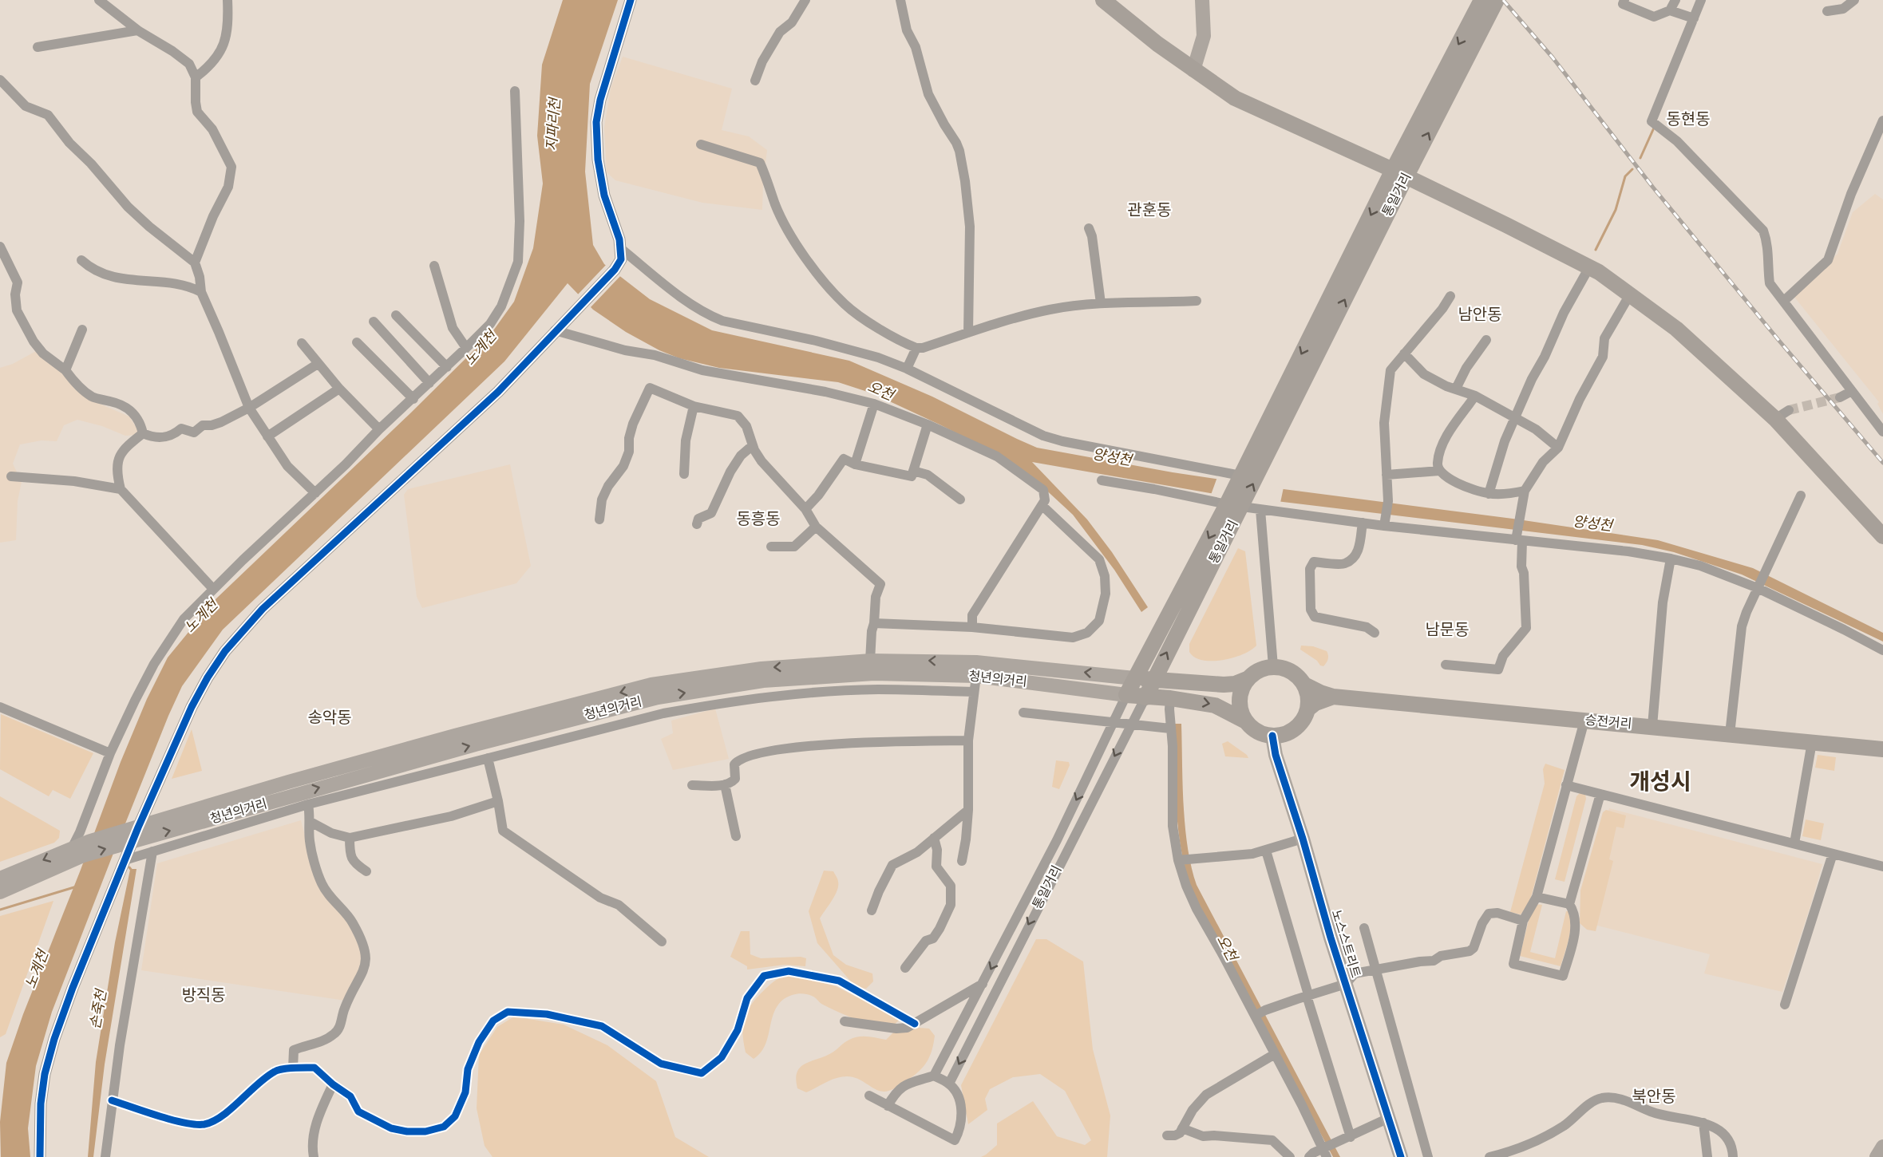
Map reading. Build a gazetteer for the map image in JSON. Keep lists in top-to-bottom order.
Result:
{
  "streets": {
    "main road": [
      "통일거리",
      "청년의거리",
      "승전거리",
      "노스스트리트"
    ]
  },
  "crossings": [
    ["통일거리", "청년의거리"],
    ["청년의거리", "노스스트리트"]
  ],
  "districts": [
    "동현동",
    "관훈동",
    "남안동",
    "동흥동",
    "남문동",
    "송악동",
    "개성시",
    "방직동",
    "북안동"
  ],
  "water": [
    "지파리천",
    "노계천",
    "오천",
    "양성천",
    "손죽천"
  ]
}
